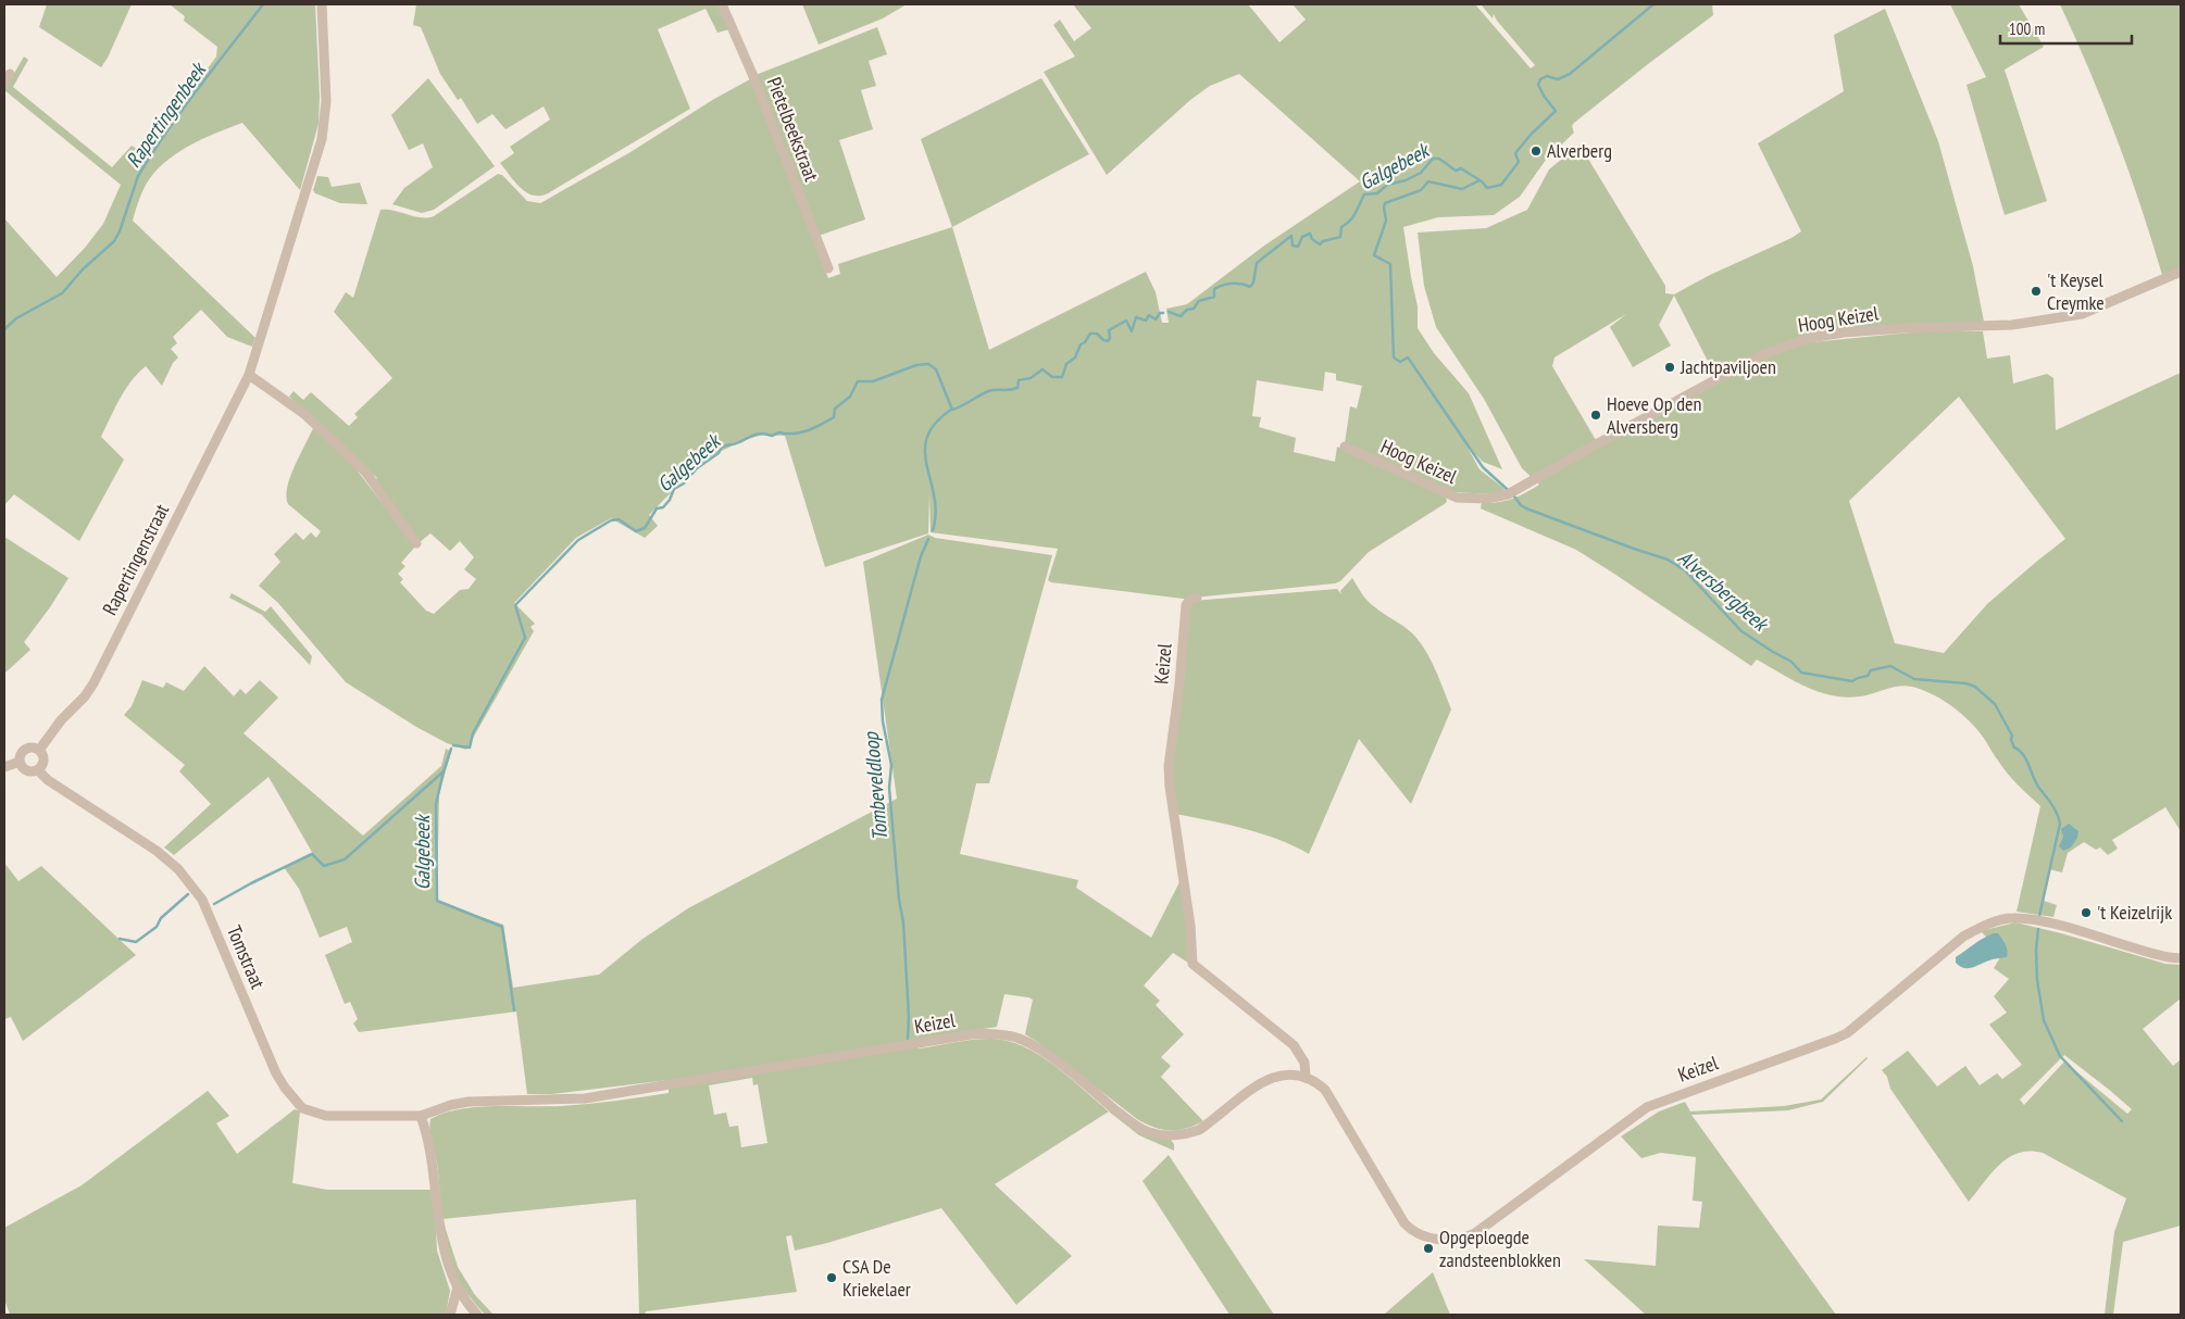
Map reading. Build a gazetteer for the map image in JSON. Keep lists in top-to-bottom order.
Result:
{
  "streets": {
    "street": [
      "Pietelbeekstraat",
      "Hoog Keizel",
      "Rapertingenstraat",
      "Keizel",
      "Tomstraat"
    ]
  },
  "crossings": [
    ["Rapertingenstraat", "Tomstraat"],
    ["Keizel", "Tomstraat"]
  ],
  "water": [
    "Rapertingenbeek",
    "Galgebeek",
    "Alversbergbeek",
    "Tombeveldloop"
  ],
  "places": [
    "Alverberg",
    "'t Keysel Creymke",
    "Jachtpaviljoen",
    "Hoeve Op den Alversberg",
    "'t Keizelrijk",
    "Opgeploegde zandsteenblokken",
    "CSA De Kriekelaer"
  ],
  "scale_bar": "100 m"
}
